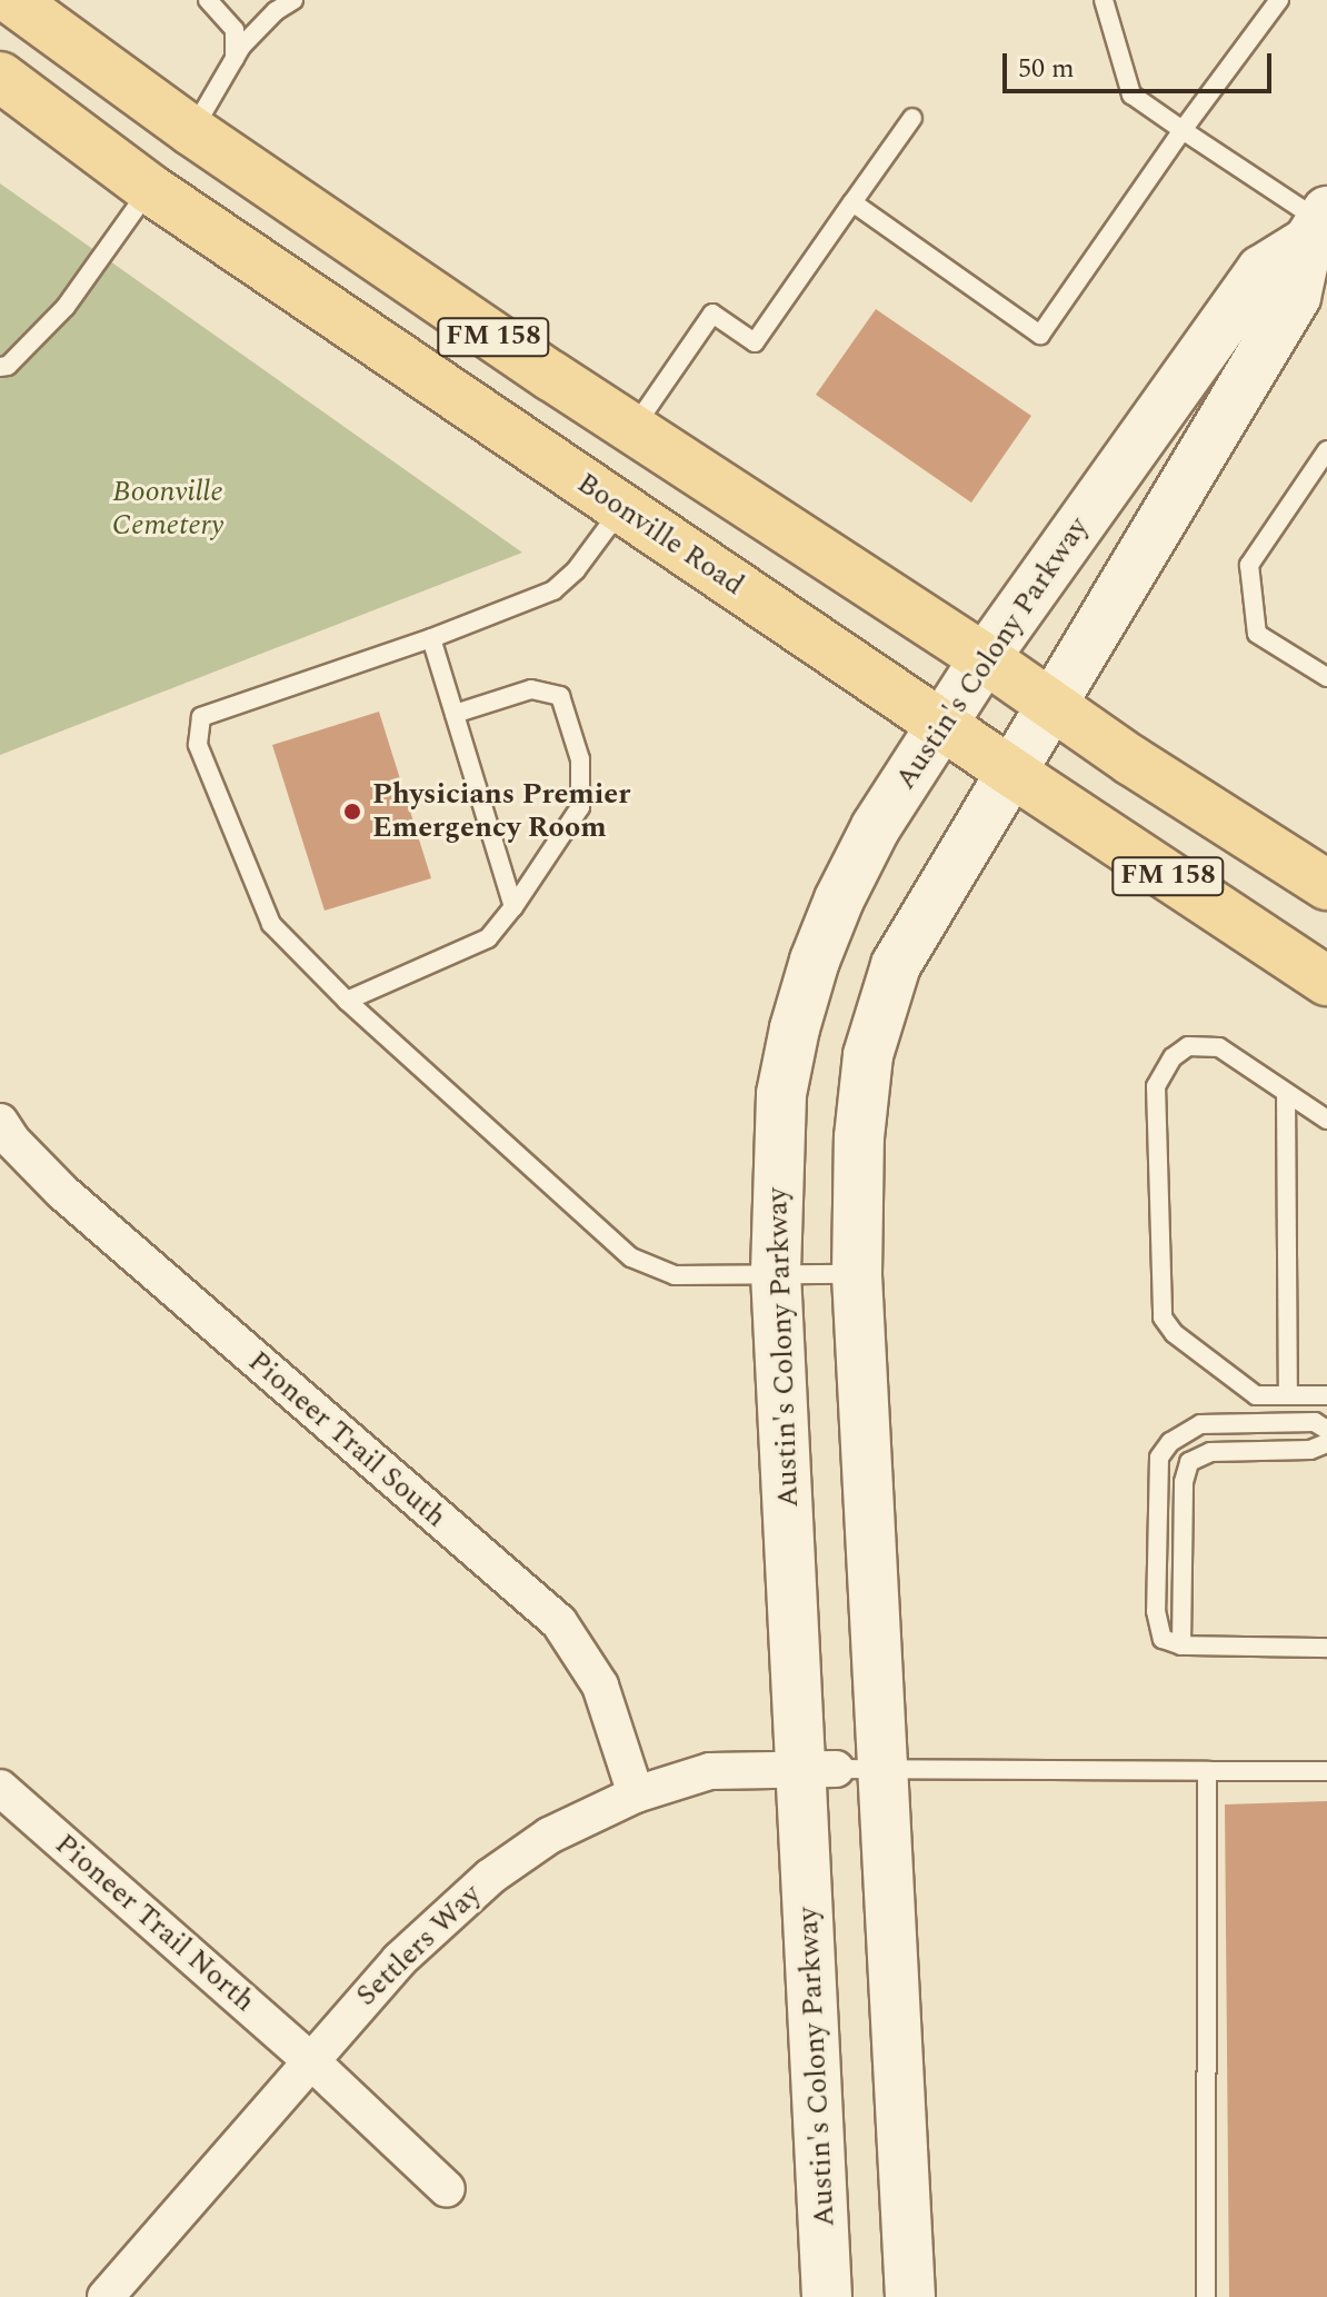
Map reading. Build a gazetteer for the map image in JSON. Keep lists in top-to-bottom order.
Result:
{
  "streets": {
    "main road": ["FM 158", "Boonville Road"],
    "street": [
      "Austin's Colony Parkway",
      "Pioneer Trail South",
      "Pioneer Trail North",
      "Settlers Way"
    ]
  },
  "crossings": [
    ["FM 158", "Austin's Colony Parkway"],
    ["Boonville Road", "Austin's Colony Parkway"],
    ["Austin's Colony Parkway", "Settlers Way"],
    ["Pioneer Trail South", "Settlers Way"],
    ["Pioneer Trail North", "Settlers Way"]
  ],
  "parks": ["Boonville Cemetery"],
  "places": ["Physicians Premier Emergency Room"],
  "scale_bar": "50 m"
}
